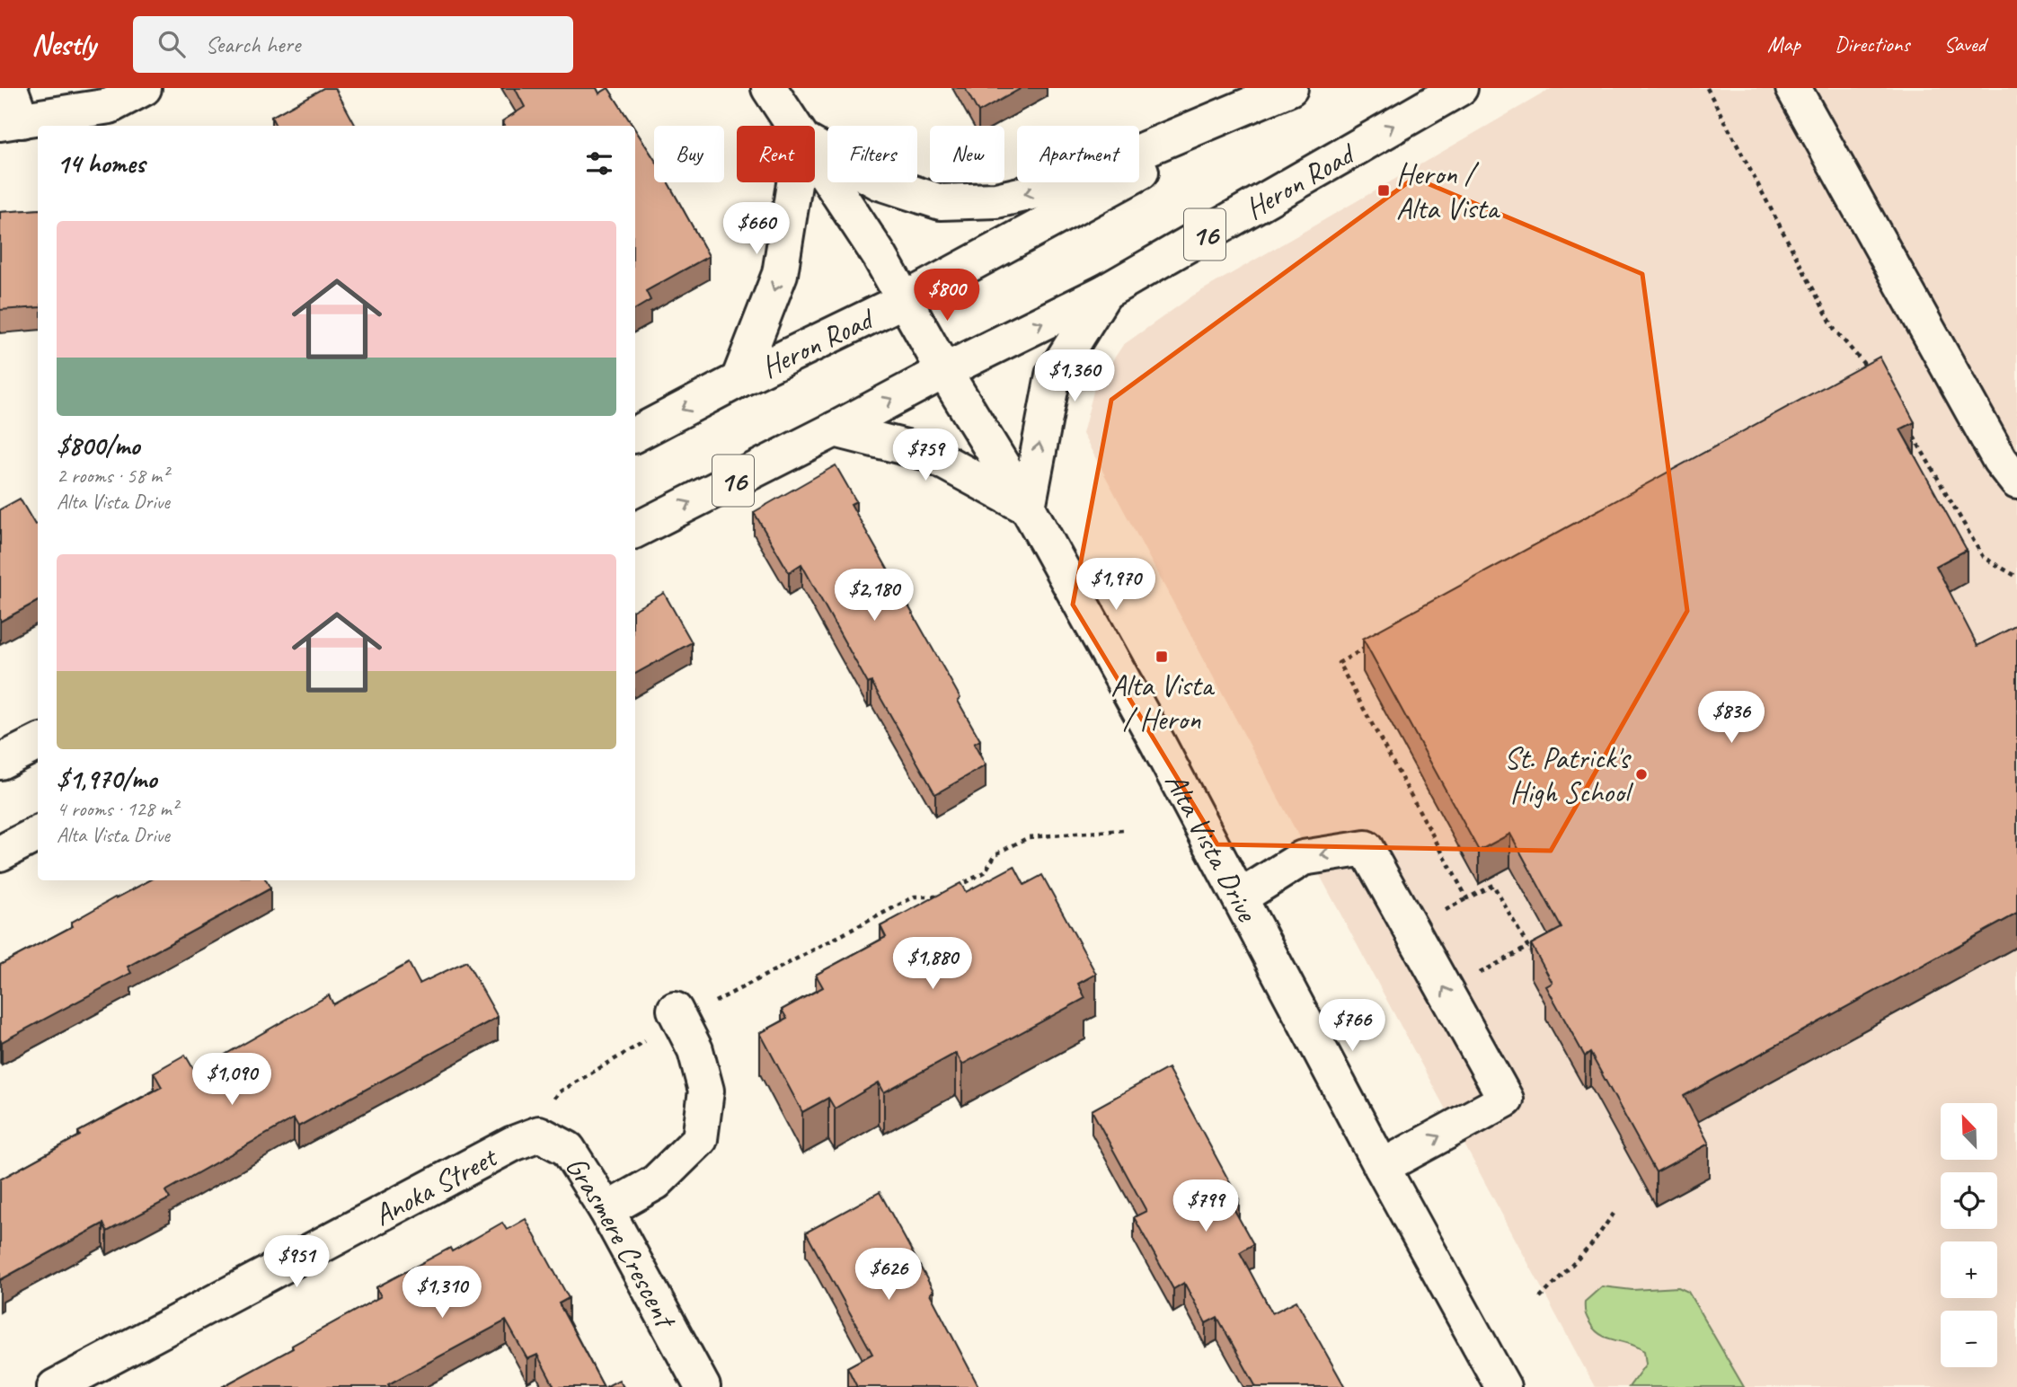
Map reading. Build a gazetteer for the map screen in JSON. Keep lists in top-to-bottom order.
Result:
{
  "streets": {
    "main road": [
      "Heron Road",
      "16",
      "Alta Vista Drive",
      "Anoka Street",
      "Grasmere Crescent"
    ]
  },
  "crossings": [
    ["Heron Road", "Alta Vista Drive"],
    ["Anoka Street", "Grasmere Crescent"]
  ],
  "places": {
    "transit": ["Heron / Alta Vista", "Alta Vista / Heron"],
    "other": ["St. Patrick's High School"]
  },
  "north": "top left",
  "page": {
    "header": "Nestly",
    "search": "Search here",
    "nav": ["Map", "Directions", "Saved"],
    "chip": [
      "Buy",
      "Rent",
      "Filters",
      "New",
      "Apartment"
    ],
    "heading": "14 homes",
    "list": [
      {
        "name": "$800/mo",
        "note": "2 rooms · 58 m² · Alta Vista Drive"
      },
      {
        "name": "$1,970/mo",
        "note": "4 rooms · 128 m² · Alta Vista Drive"
      }
    ],
    "price": [
      "$660",
      "$800",
      "$1,360",
      "$759",
      "$1,970",
      "$2,180",
      "$836",
      "$1,880",
      "$766",
      "$1,090",
      "$799",
      "$951",
      "$626",
      "$1,310"
    ],
    "map_buttons": ["+", "−"]
  }
}
